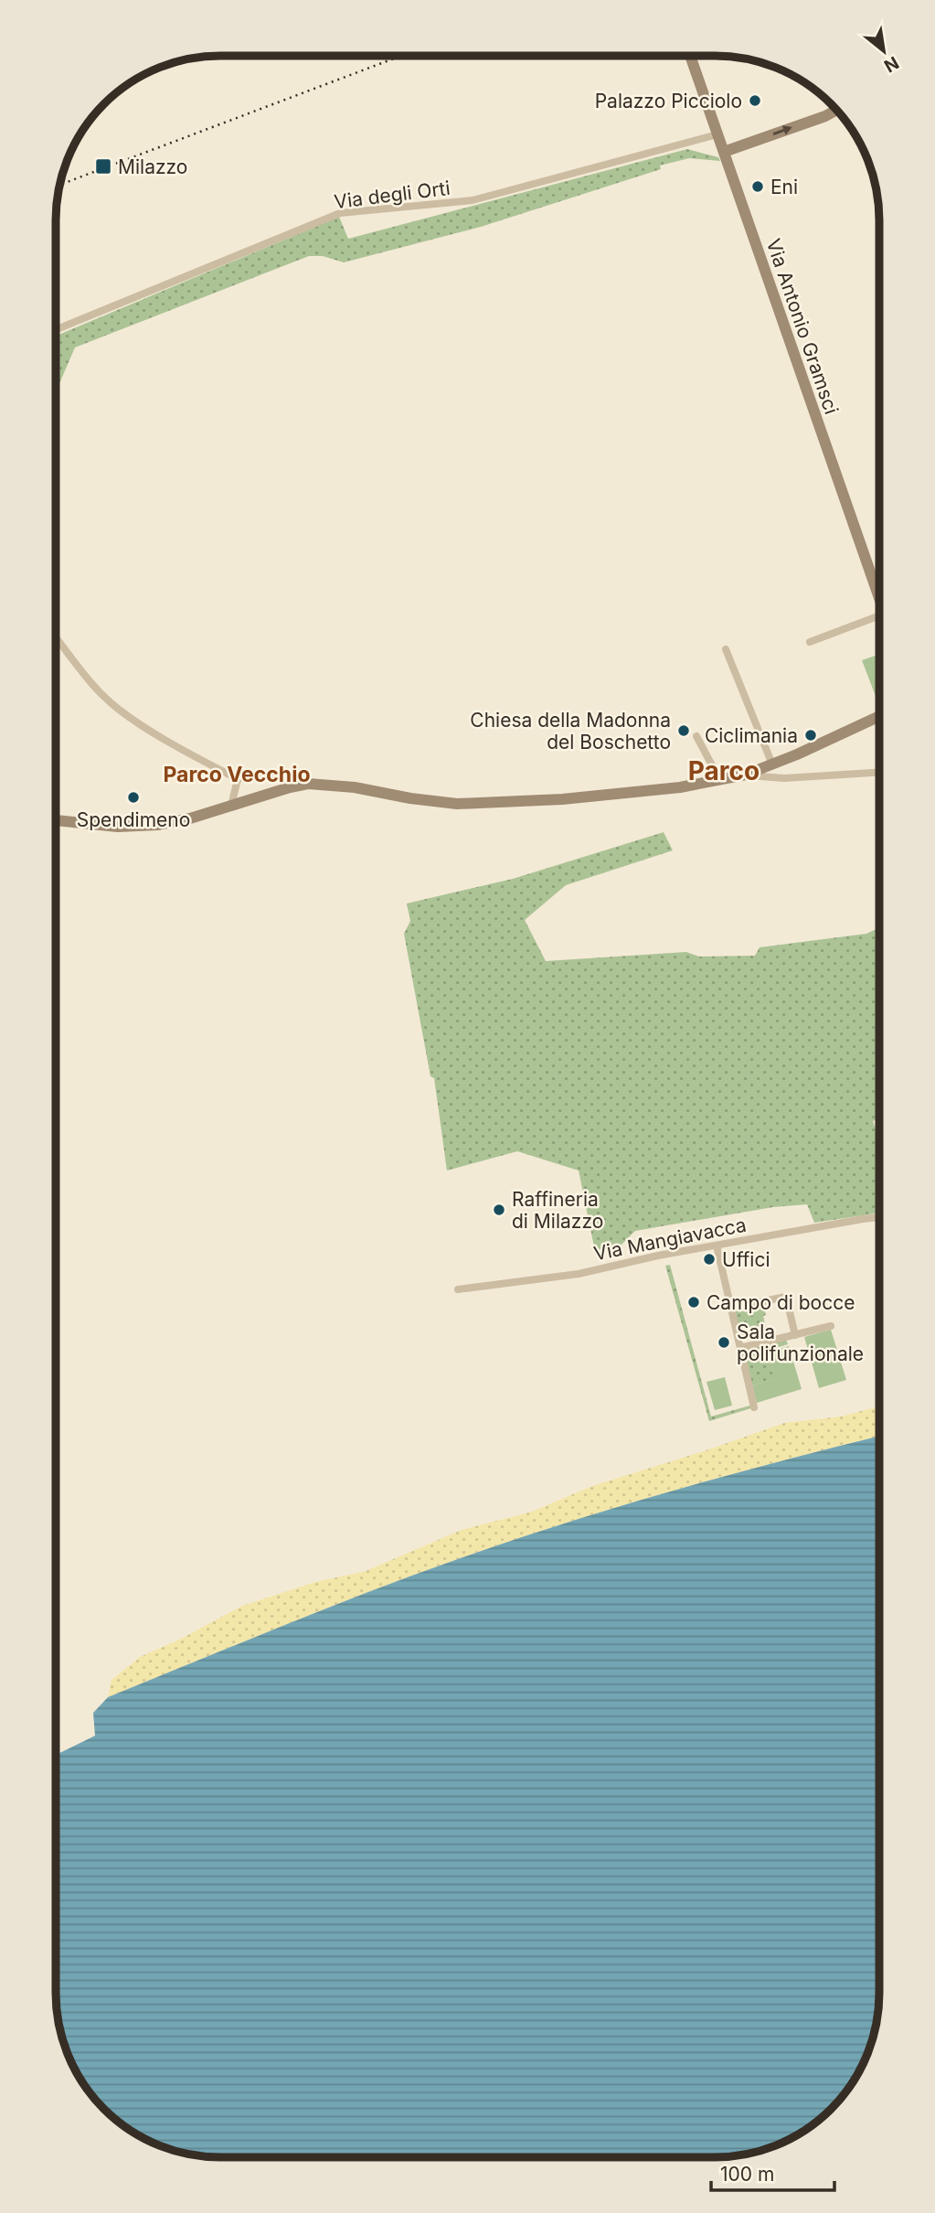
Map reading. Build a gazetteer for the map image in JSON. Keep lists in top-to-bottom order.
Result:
{
  "streets": {
    "main road": ["Via Antonio Gramsci"],
    "street": ["Via degli Orti", "Via Mangiavacca"]
  },
  "crossings": [
    ["Via degli Orti", "Via Antonio Gramsci"]
  ],
  "districts": ["Parco", "Parco Vecchio"],
  "places": {
    "other": [
      "Palazzo Picciolo",
      "Eni",
      "Chiesa della Madonna del Boschetto",
      "Ciclimania",
      "Spendimeno",
      "Raffineria di Milazzo",
      "Uffici",
      "Campo di bocce",
      "Sala polifunzionale"
    ],
    "transit": ["Milazzo"]
  },
  "scale_bar": "100 m",
  "north": "bottom right"
}
